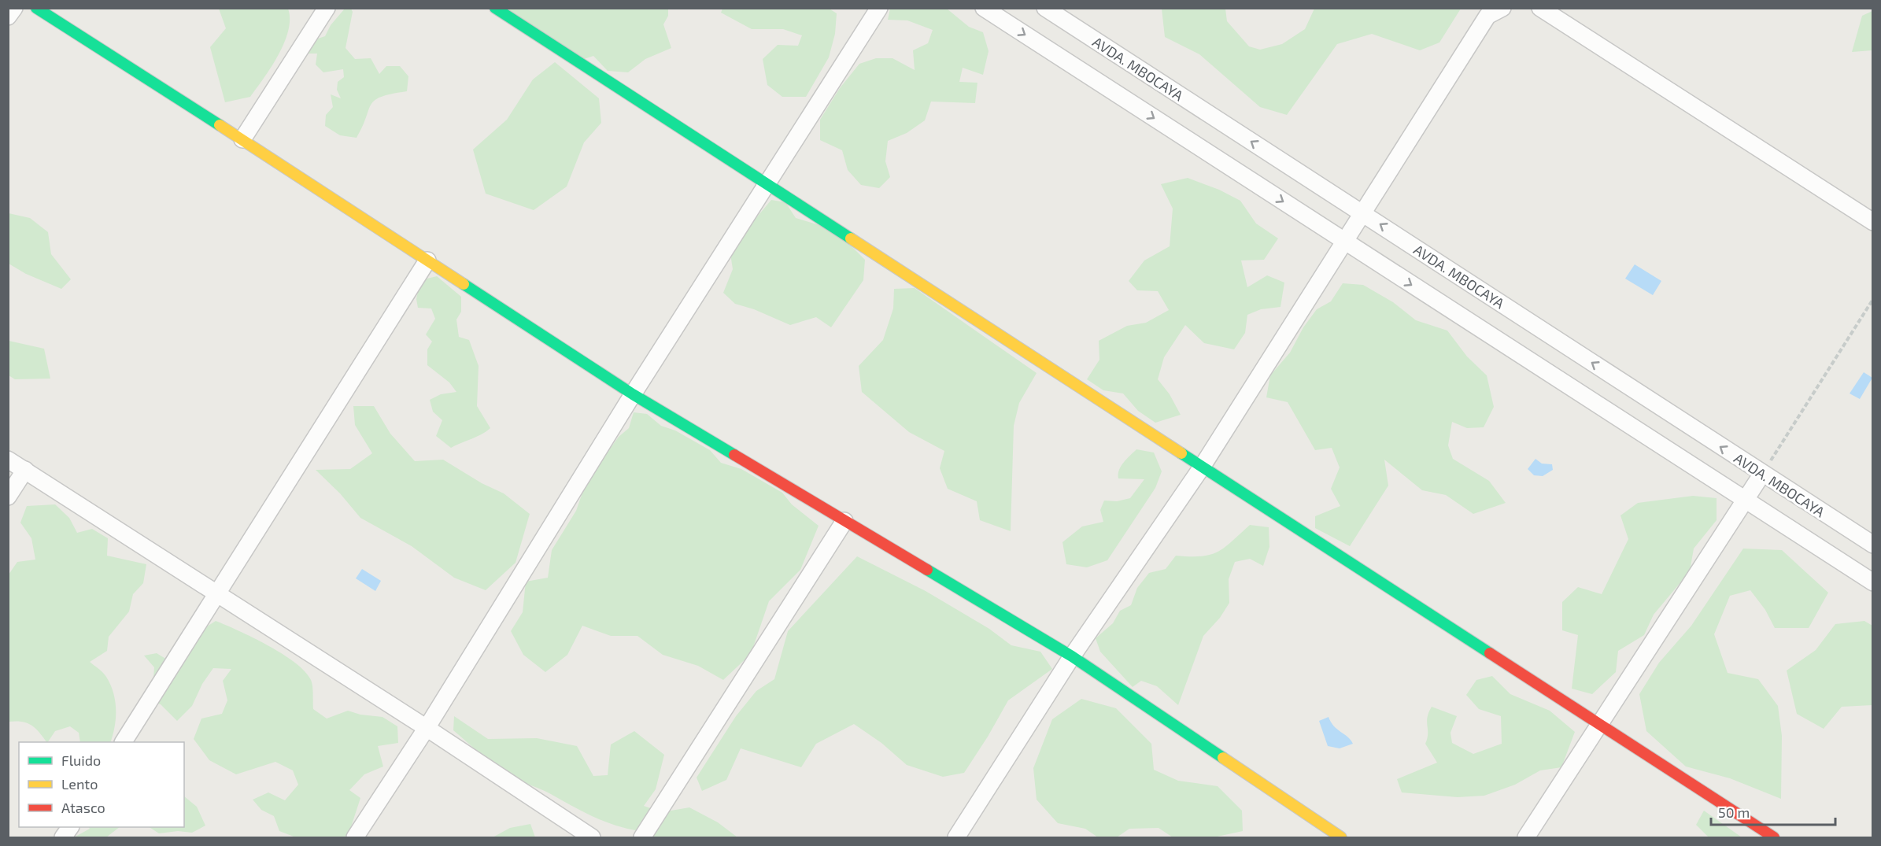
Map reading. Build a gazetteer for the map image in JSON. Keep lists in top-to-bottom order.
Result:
{
  "streets": {
    "street": ["AVDA. MBOCAYA"]
  },
  "legend": ["Fluido", "Lento", "Atasco"],
  "scale_bar": "50 m"
}
